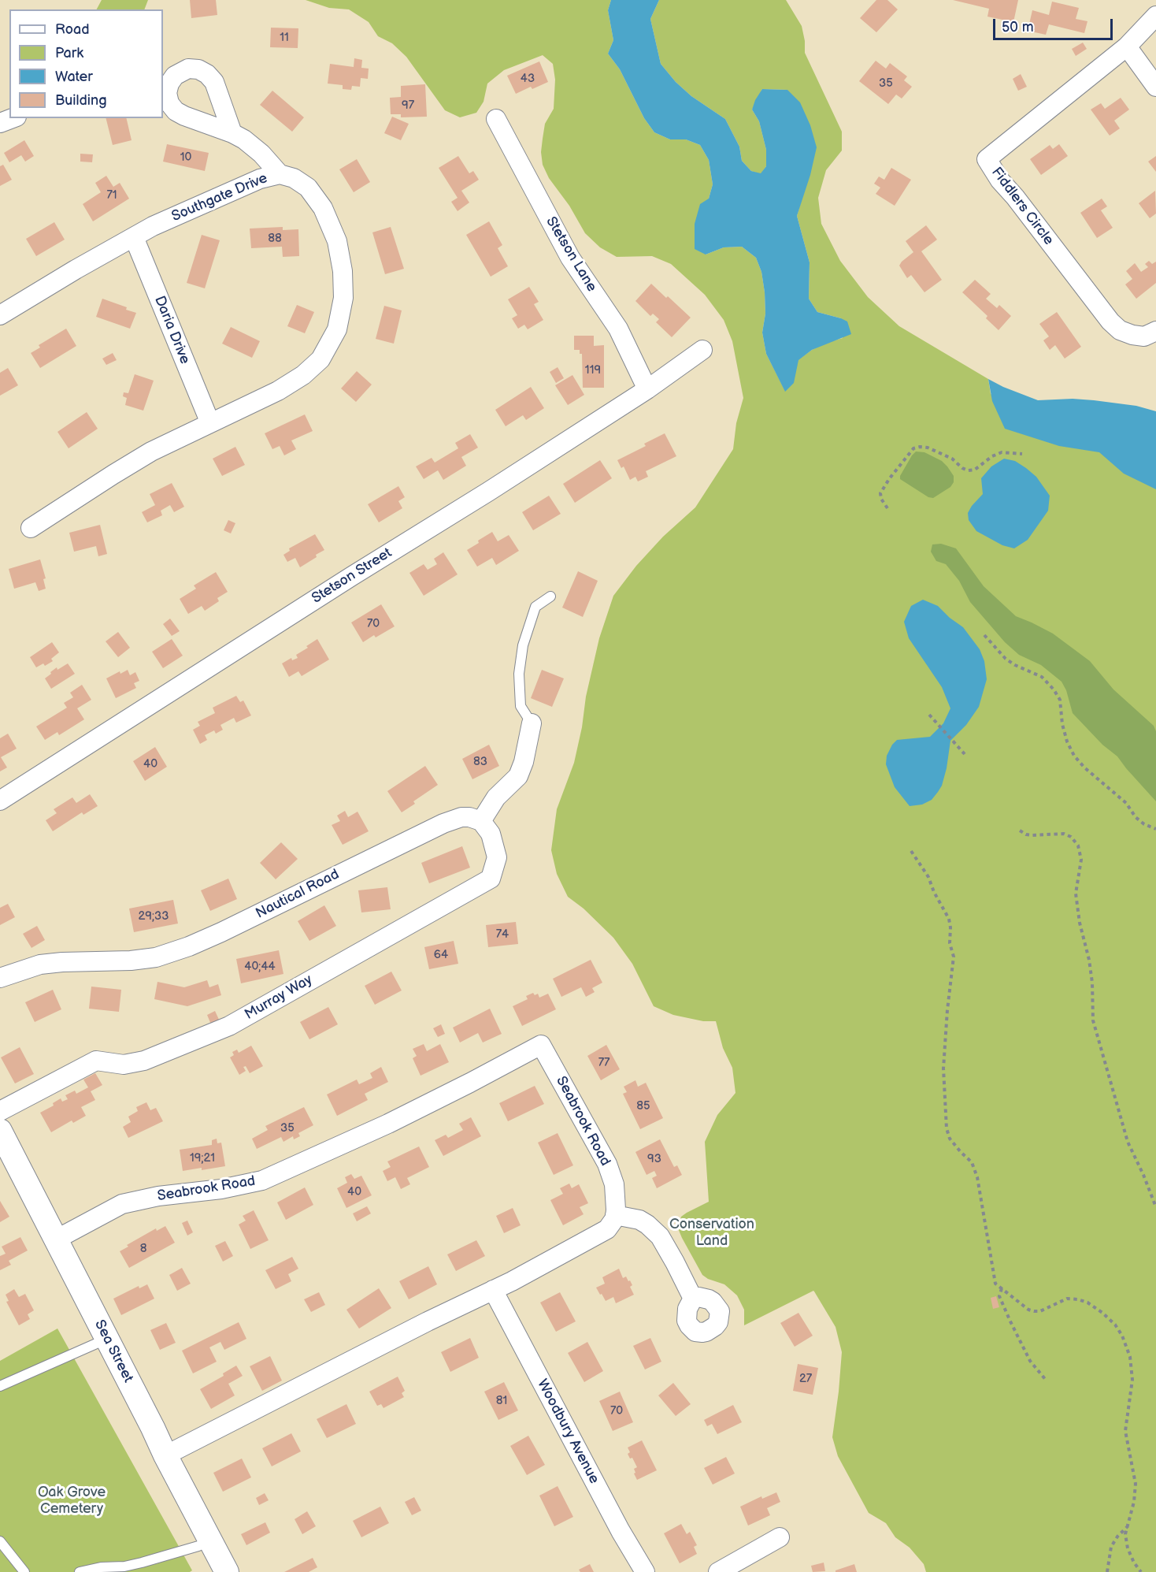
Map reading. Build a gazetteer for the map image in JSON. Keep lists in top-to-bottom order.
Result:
{
  "streets": {
    "street": [
      "Southgate Drive",
      "Fiddlers Circle",
      "Stetson Lane",
      "Daria Drive",
      "Stetson Street",
      "Nautical Road",
      "Murray Way",
      "Seabrook Road",
      "Sea Street",
      "Woodbury Avenue"
    ]
  },
  "crossings": [
    ["Southgate Drive", "Daria Drive"],
    ["Stetson Lane", "Stetson Street"],
    ["Nautical Road", "Murray Way"],
    ["Seabrook Road", "Sea Street"]
  ],
  "parks": ["Conservation Land", "Oak Grove Cemetery"],
  "house_numbers": [
    "11",
    "43",
    "35",
    "97",
    "10",
    "71",
    "88",
    "119",
    "70",
    "83",
    "40",
    "29;33",
    "74",
    "64",
    "40;44",
    "77",
    "85",
    "35",
    "19;21",
    "93",
    "40",
    "8",
    "27",
    "81",
    "70"
  ],
  "legend": [
    "Road",
    "Park",
    "Water",
    "Building"
  ],
  "scale_bar": "50 m"
}
